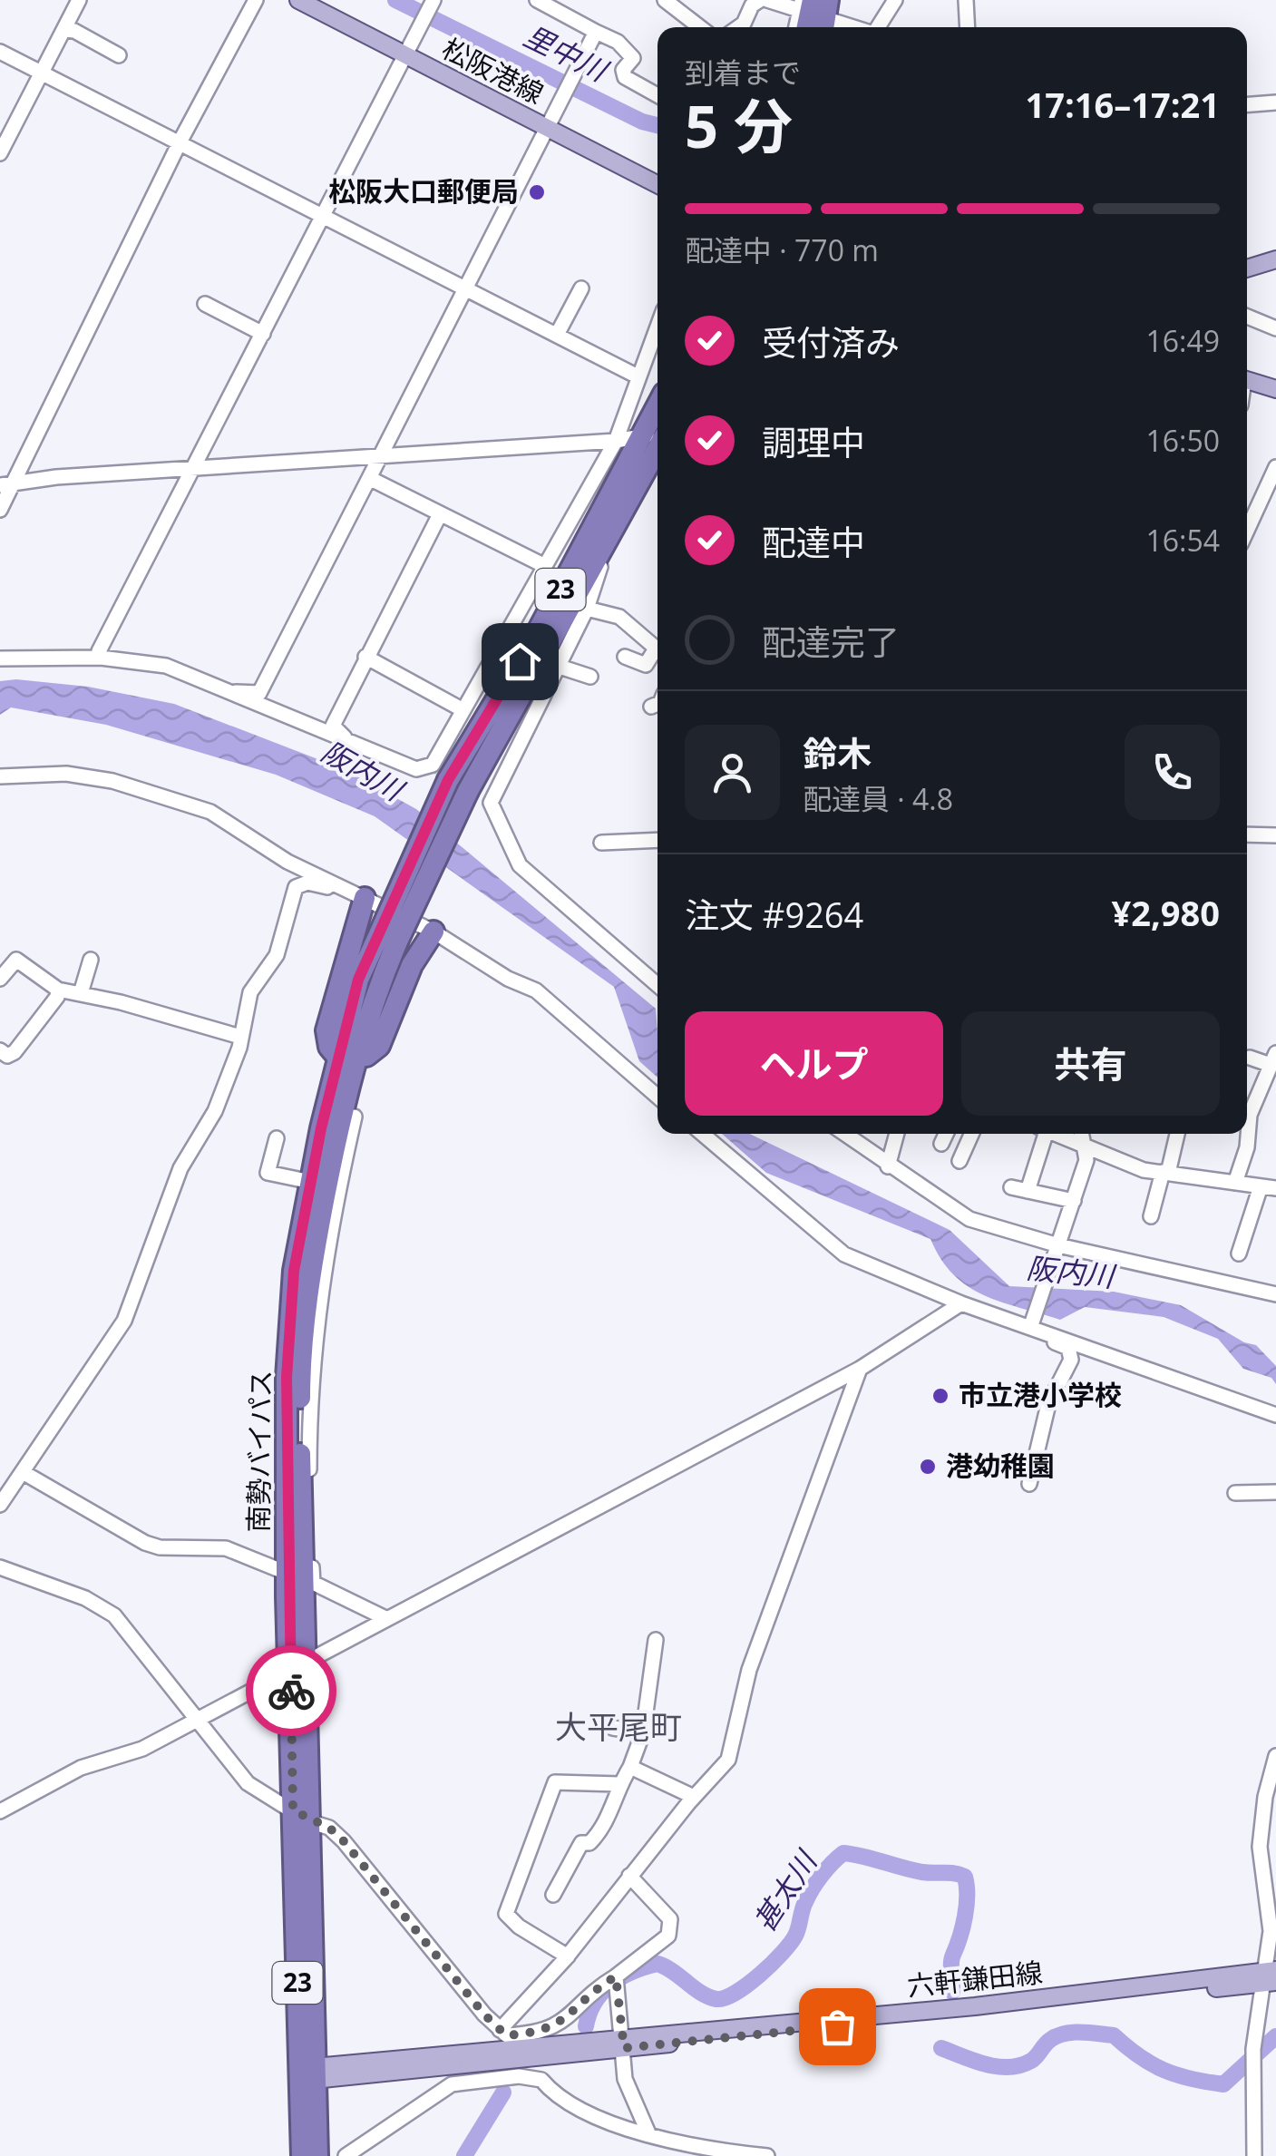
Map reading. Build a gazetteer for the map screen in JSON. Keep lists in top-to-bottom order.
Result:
{
  "streets": {
    "highway": ["23", "南勢バイパス"],
    "main road": ["松阪港線", "六軒鎌田線"]
  },
  "crossings": [
    ["南勢バイパス", "六軒鎌田線"]
  ],
  "districts": ["大平尾町"],
  "water": ["里中川", "阪内川", "甚太川"],
  "places": ["松阪大口郵便局", "市立港小学校", "港幼稚園"],
  "page": {
    "heading": ["5 分", "到着まで", "17:16–17:21"],
    "panel": [
      "鈴木",
      "配達員 · 4.8",
      "注文 #9264",
      "¥2,980"
    ],
    "bar": "配達中 · 770 m",
    "list": [
      ["受付済み", "16:49"],
      ["調理中", "16:50"],
      ["配達中", "16:54"],
      "配達完了"
    ],
    "buttons": ["ヘルプ", "共有"]
  }
}
